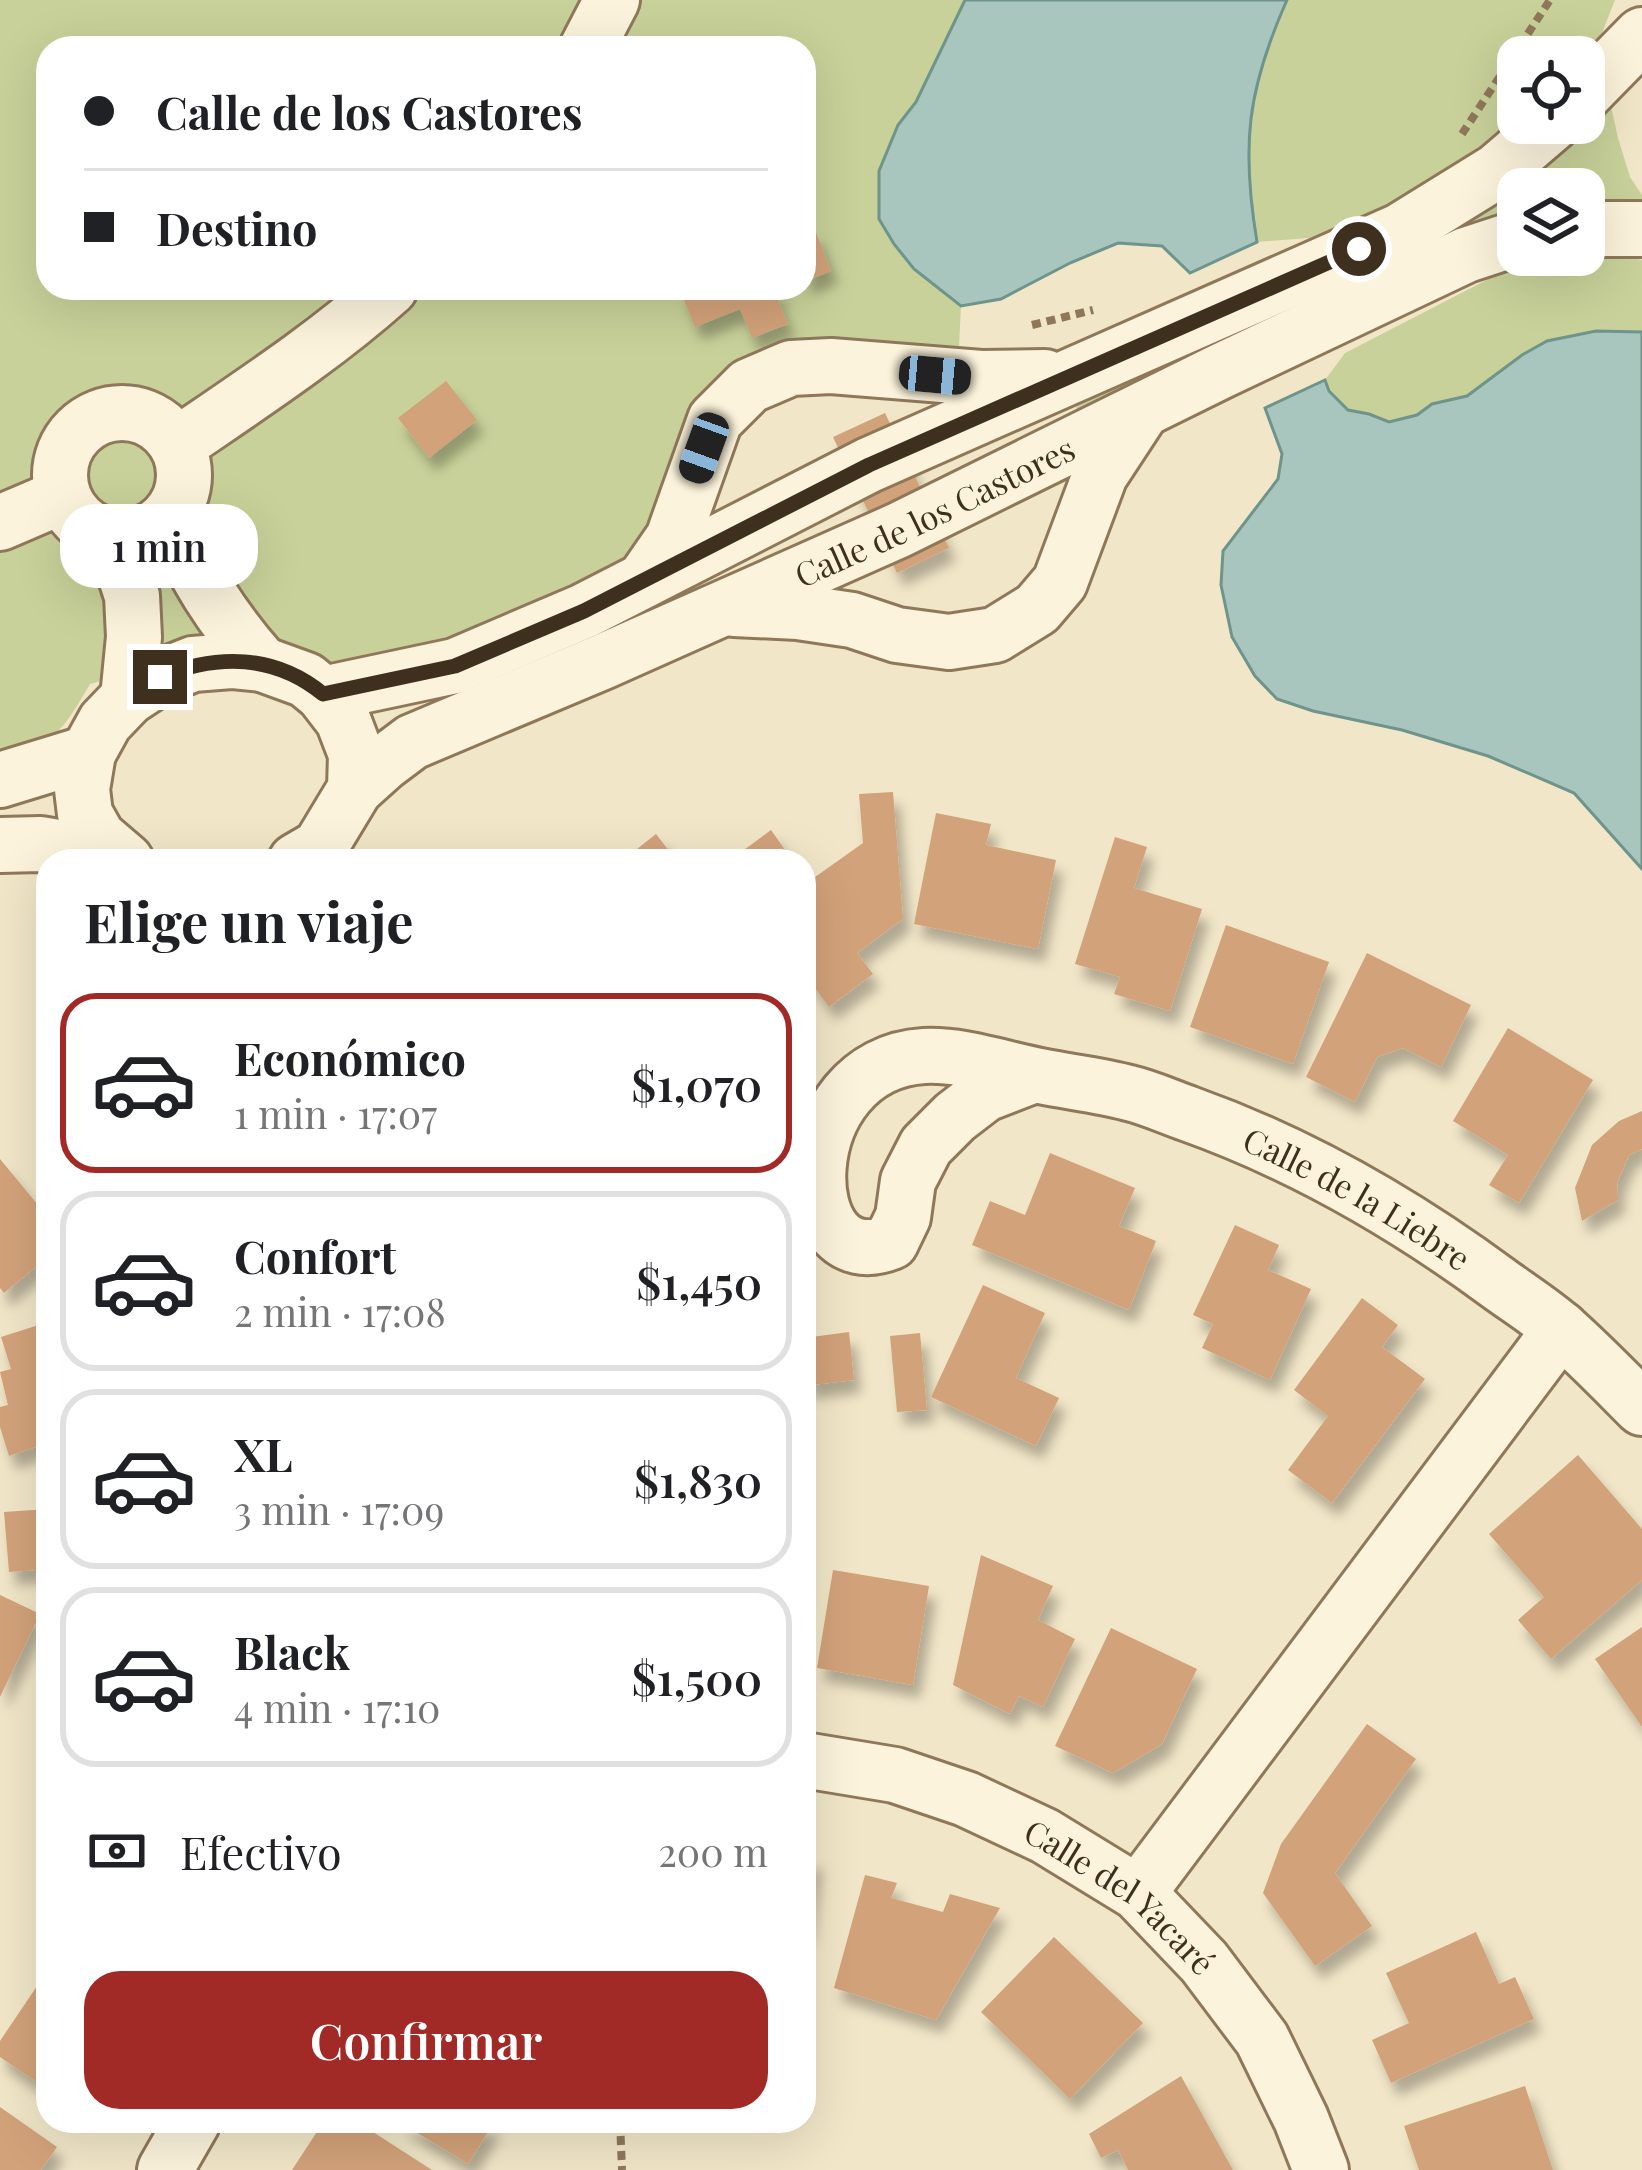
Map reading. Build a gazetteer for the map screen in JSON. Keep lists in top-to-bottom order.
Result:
{
  "streets": {
    "street": ["Calle de los Castores", "Calle de la Liebre", "Calle del Yacaré"]
  },
  "page": {
    "banner": ["Calle de los Castores", "Destino"],
    "bubble": "1 min",
    "heading": "Elige un viaje",
    "list": [
      {
        "name": "Económico",
        "note": "1 min · 17:07",
        "value": "$1,070"
      },
      {
        "name": "Confort",
        "note": "2 min · 17:08",
        "value": "$1,450"
      },
      {
        "name": "XL",
        "note": "3 min · 17:09",
        "value": "$1,830"
      },
      {
        "name": "Black",
        "note": "4 min · 17:10",
        "value": "$1,500"
      }
    ],
    "pay": ["Efectivo", "200 m"],
    "buttons": "Confirmar"
  }
}
